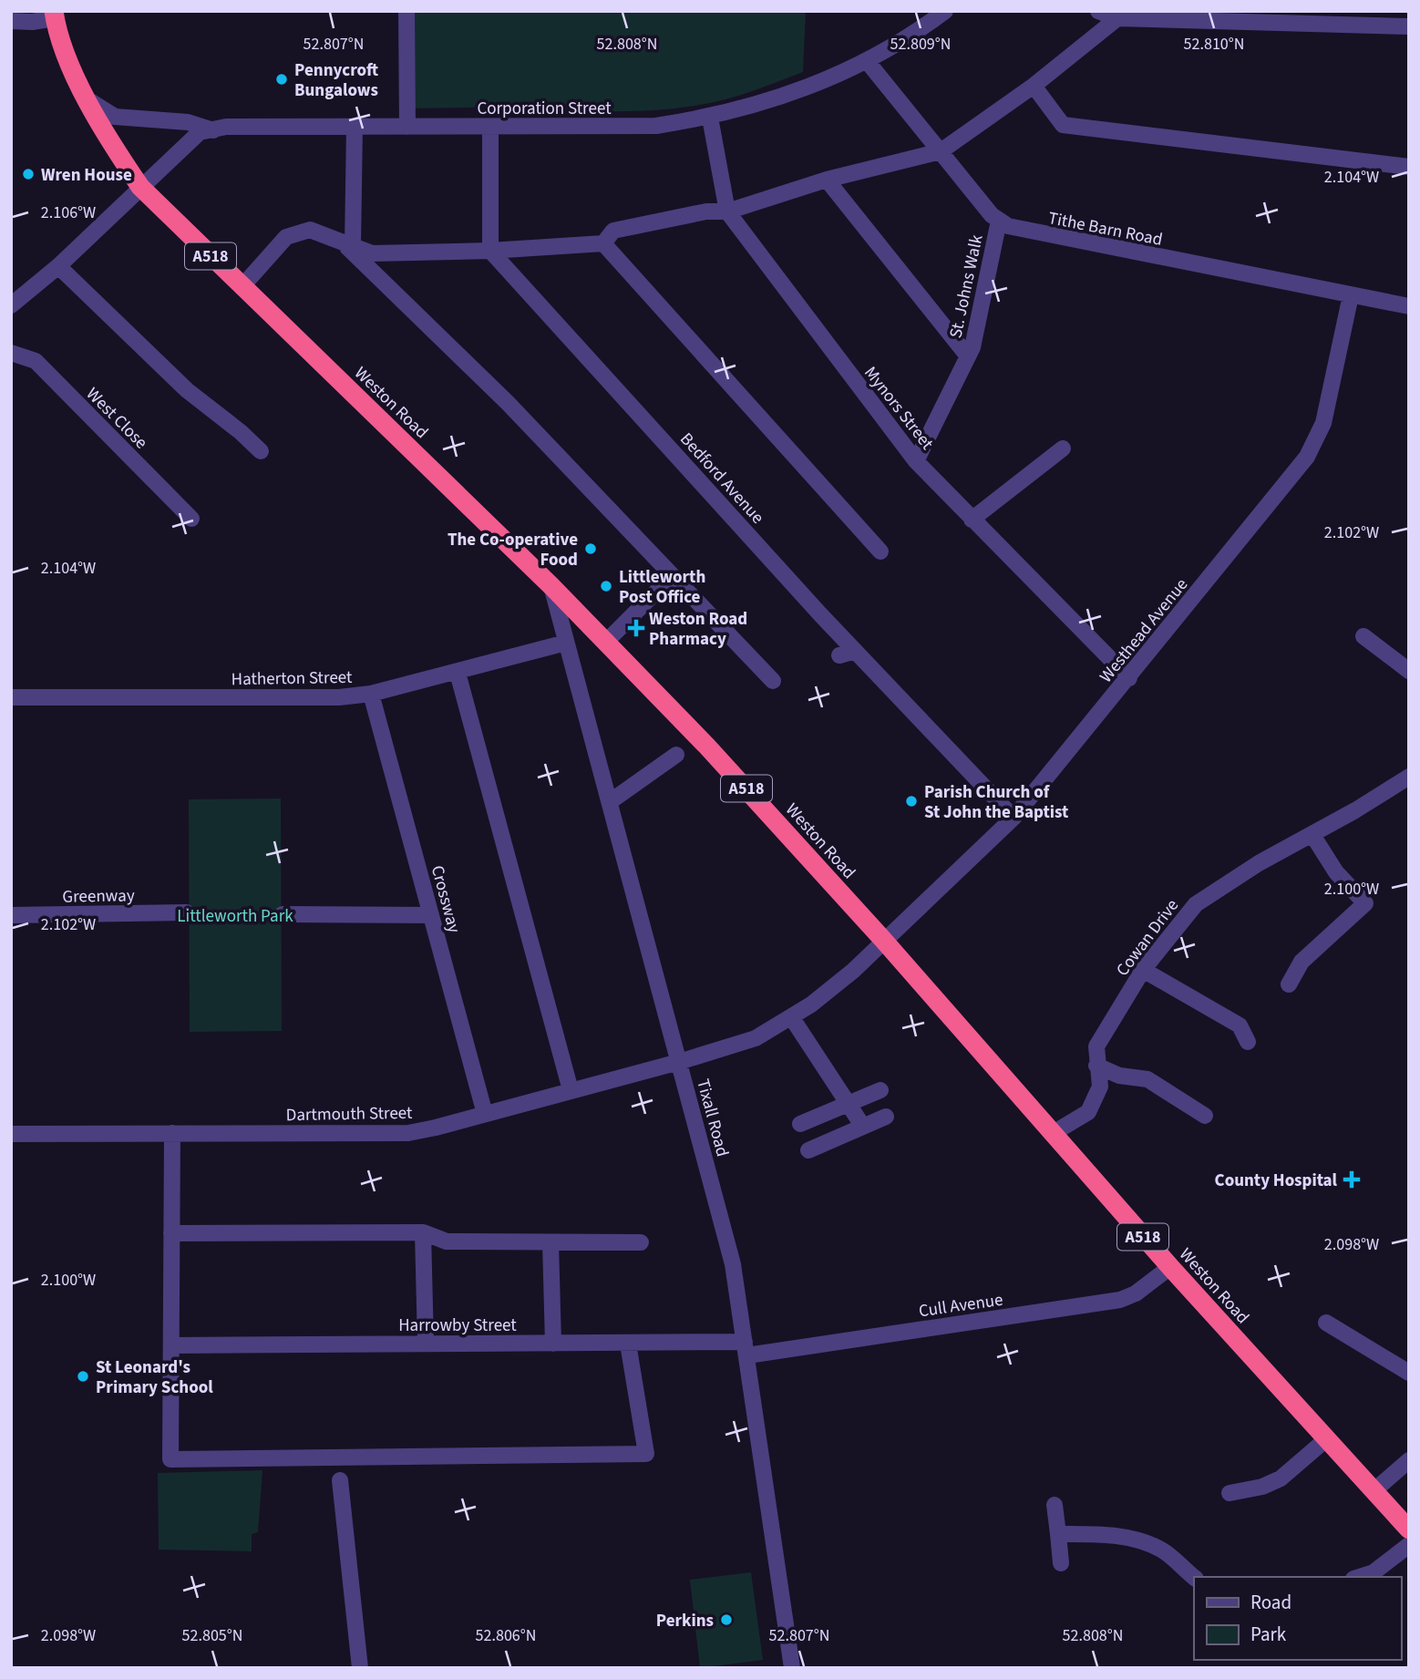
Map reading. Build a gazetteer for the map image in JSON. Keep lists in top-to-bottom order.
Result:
{
  "streets": {
    "highway": ["A518", "Weston Road"],
    "street": [
      "Corporation Street",
      "Tithe Barn Road",
      "St. Johns Walk",
      "Mynors Street",
      "West Close",
      "Bedford Avenue",
      "Westhead Avenue",
      "Hatherton Street",
      "Greenway",
      "Crossway",
      "Cowan Drive",
      "Dartmouth Street",
      "Tixall Road",
      "Cull Avenue",
      "Harrowby Street"
    ]
  },
  "crossings": [
    ["Corporation Street", "Tithe Barn Road"],
    ["Corporation Street", "Weston Road"],
    ["Corporation Street", "Mynors Street"],
    ["Tithe Barn Road", "St. Johns Walk"],
    ["Tithe Barn Road", "Westhead Avenue"],
    ["St. Johns Walk", "Mynors Street"],
    ["Weston Road", "Westhead Avenue"],
    ["Weston Road", "Cowan Drive"],
    ["Weston Road", "Tixall Road"],
    ["Weston Road", "Cull Avenue"],
    ["Mynors Street", "Westhead Avenue"],
    ["Bedford Avenue", "Westhead Avenue"],
    ["Westhead Avenue", "Dartmouth Street"],
    ["Hatherton Street", "Crossway"],
    ["Hatherton Street", "Tixall Road"],
    ["Crossway", "Dartmouth Street"],
    ["Dartmouth Street", "Tixall Road"],
    ["Tixall Road", "Cull Avenue"],
    ["Tixall Road", "Harrowby Street"],
    ["Cull Avenue", "Harrowby Street"]
  ],
  "parks": ["Littleworth Park"],
  "places": {
    "other": [
      "Pennycroft Bungalows",
      "Wren House",
      "The Co-operative Food",
      "Littleworth Post Office",
      "Parish Church of St John the Baptist",
      "St Leonard's Primary School",
      "Perkins"
    ],
    "health": ["Weston Road Pharmacy", "County Hospital"]
  },
  "legend": ["Road", "Park"],
  "coordinates": [
    "52.807°N",
    "52.808°N",
    "52.809°N",
    "52.810°N",
    "2.104°W",
    "2.106°W",
    "2.102°W",
    "2.100°W",
    "2.098°W",
    "52.805°N",
    "52.806°N"
  ]
}
